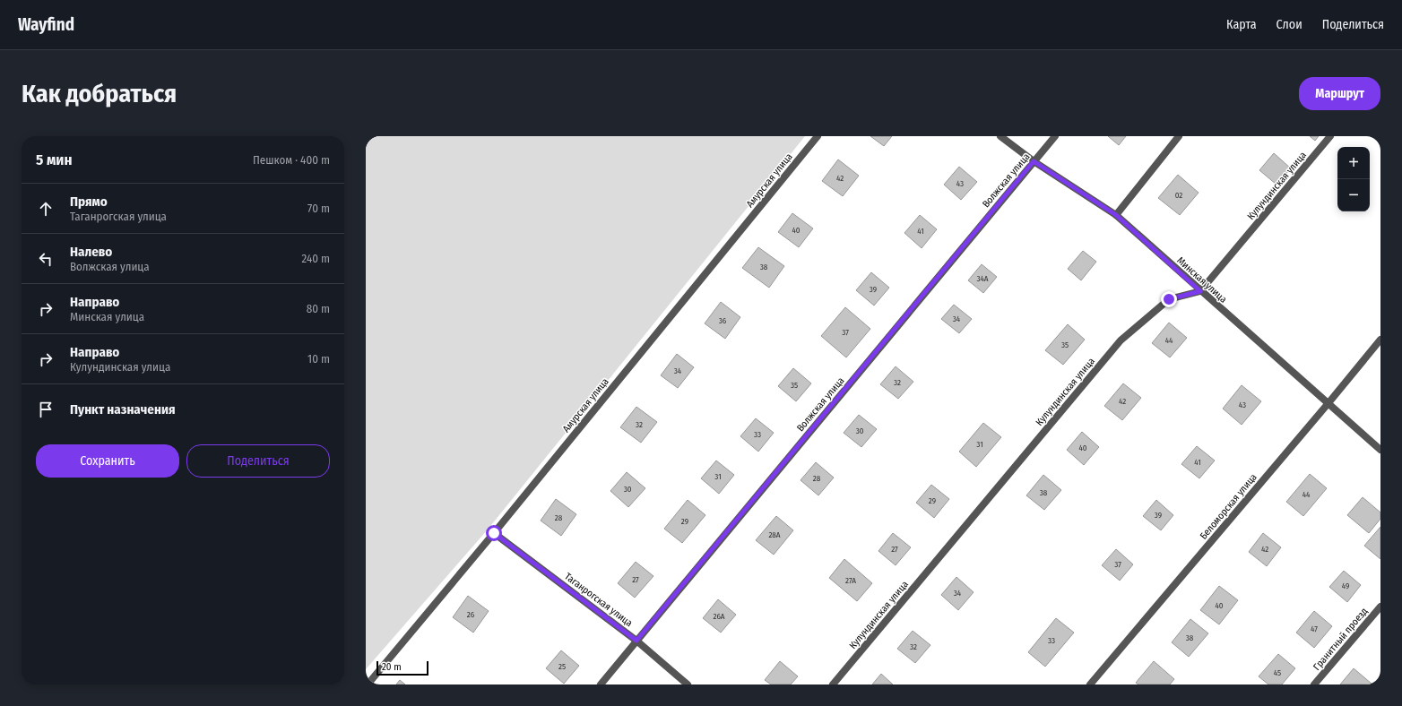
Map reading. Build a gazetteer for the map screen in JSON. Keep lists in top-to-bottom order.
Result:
{
  "streets": {
    "street": [
      "Амурская улица",
      "Волжская улица",
      "Кулундинская улица",
      "Минская улица",
      "Беломорская улица",
      "Таганрогская улица",
      "Гранитный проезд"
    ]
  },
  "crossings": [
    ["Амурская улица", "Таганрогская улица"],
    ["Волжская улица", "Минская улица"],
    ["Волжская улица", "Таганрогская улица"],
    ["Кулундинская улица", "Минская улица"],
    ["Минская улица", "Беломорская улица"]
  ],
  "house_numbers": [
    "42",
    "43",
    "02",
    "40",
    "41",
    "38",
    "34А",
    "39",
    "34",
    "36",
    "37",
    "44",
    "35",
    "34",
    "32",
    "35",
    "42",
    "43",
    "32",
    "30",
    "33",
    "31",
    "40",
    "41",
    "31",
    "28",
    "30",
    "38",
    "44",
    "29",
    "39",
    "28",
    "29",
    "28А",
    "27",
    "42",
    "37",
    "27",
    "27А",
    "49",
    "34",
    "40",
    "26",
    "26А",
    "47",
    "38",
    "33",
    "32",
    "25",
    "45"
  ],
  "scale_bar": "20 m",
  "page": {
    "header": "Wayfind",
    "nav": ["Карта", "Слои", "Поделиться"],
    "buttons": [
      "Маршрут",
      ["Сохранить", "Поделиться"]
    ],
    "title": "Как добраться",
    "heading": ["5 мин", "Пешком · 400 m"],
    "map_buttons": ["+", "−"],
    "list": [
      ["Прямо", "Таганрогская улица", "70 m"],
      ["Налево", "Волжская улица", "240 m"],
      ["Направо", "Минская улица", "80 m"],
      ["Направо", "Кулундинская улица", "10 m"],
      "Пункт назначения"
    ],
    "scale": "20 m"
  }
}
